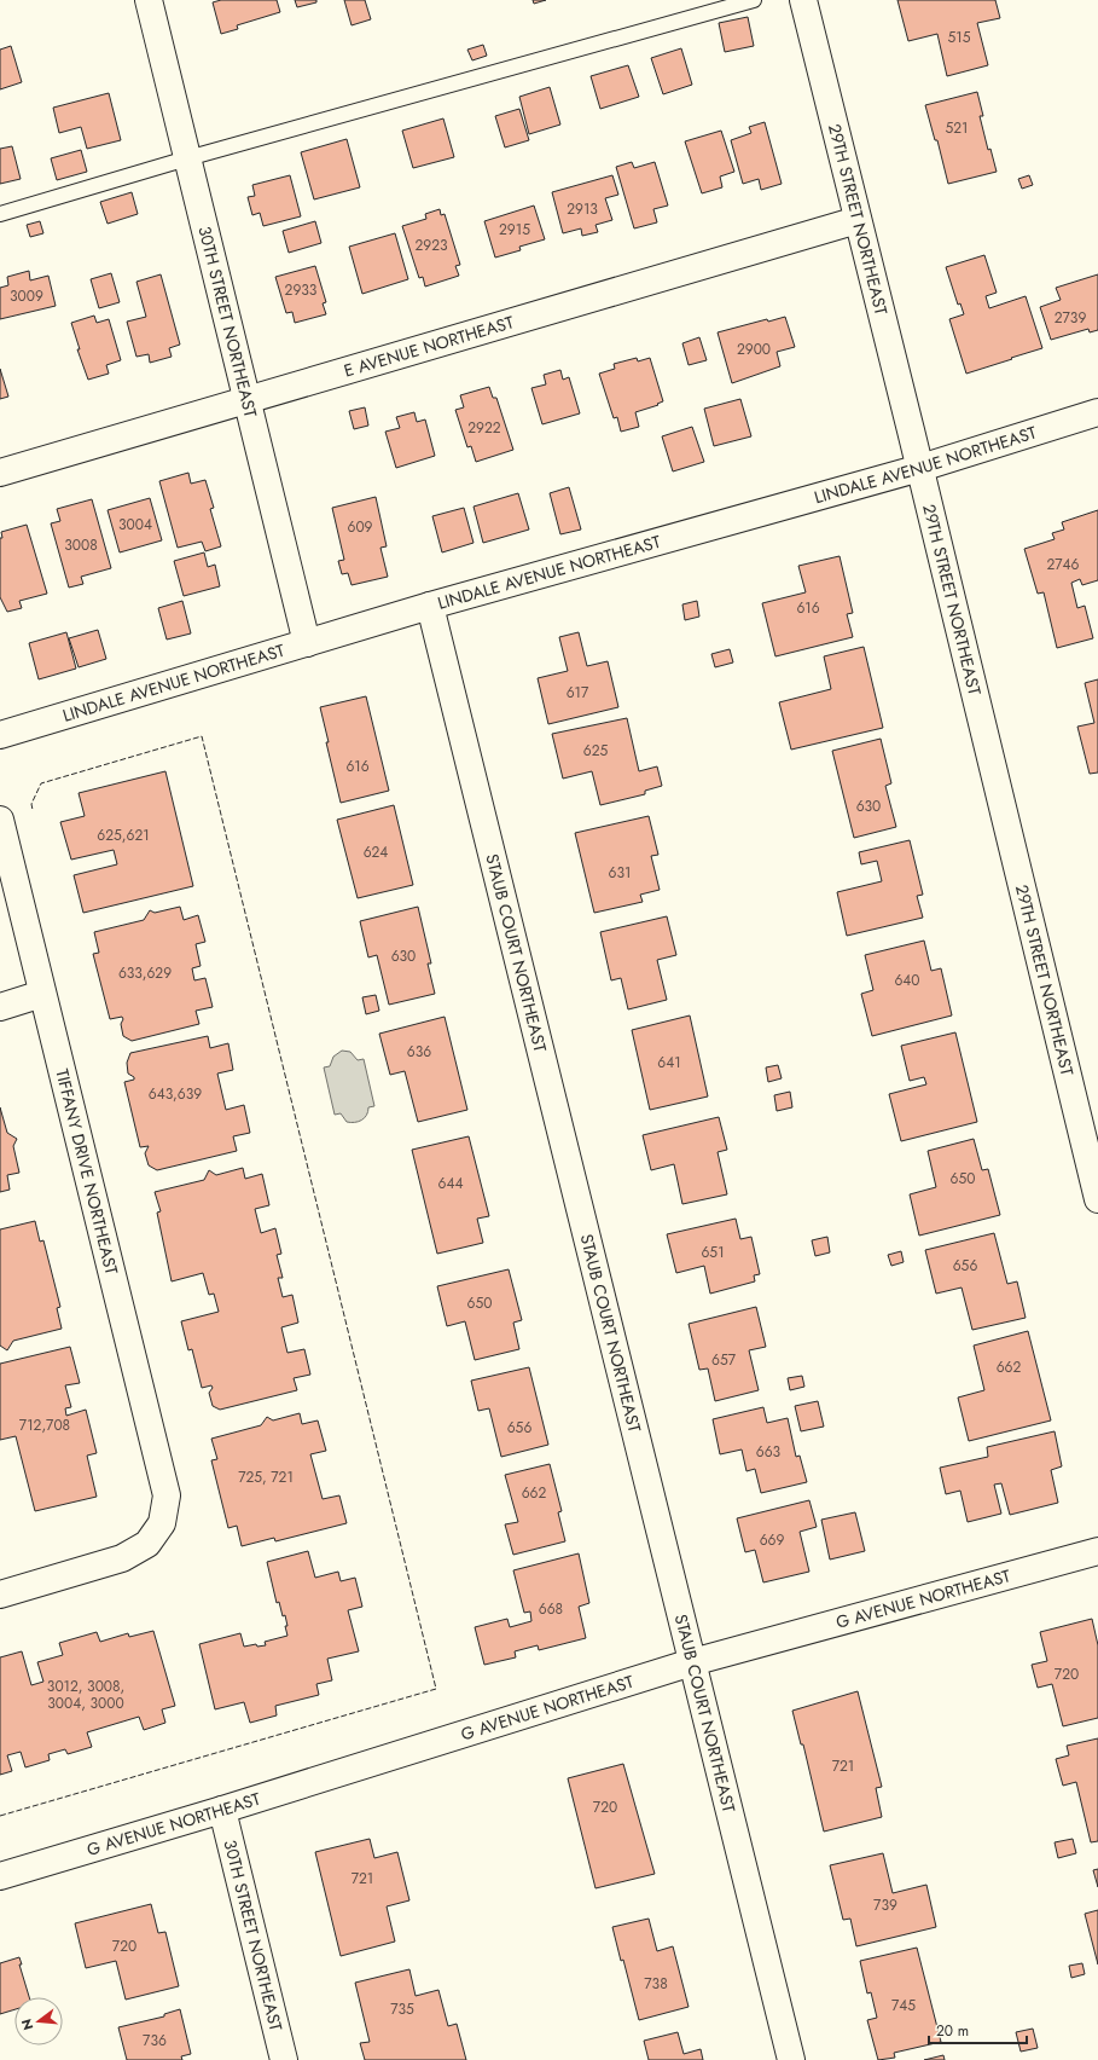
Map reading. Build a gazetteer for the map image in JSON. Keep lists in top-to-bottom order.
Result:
{
  "streets": {
    "street": [
      "29TH STREET NORTHEAST",
      "30TH STREET NORTHEAST",
      "E AVENUE NORTHEAST",
      "LINDALE AVENUE NORTHEAST",
      "STAUB COURT NORTHEAST",
      "TIFFANY DRIVE NORTHEAST",
      "G AVENUE NORTHEAST"
    ]
  },
  "crossings": [
    ["29TH STREET NORTHEAST", "E AVENUE NORTHEAST"],
    ["29TH STREET NORTHEAST", "LINDALE AVENUE NORTHEAST"],
    ["30TH STREET NORTHEAST", "E AVENUE NORTHEAST"],
    ["30TH STREET NORTHEAST", "LINDALE AVENUE NORTHEAST"],
    ["30TH STREET NORTHEAST", "G AVENUE NORTHEAST"],
    ["LINDALE AVENUE NORTHEAST", "STAUB COURT NORTHEAST"],
    ["STAUB COURT NORTHEAST", "G AVENUE NORTHEAST"]
  ],
  "house_numbers": [
    "515",
    "521",
    "2913",
    "2915",
    "2923",
    "2933",
    "3009",
    "2739",
    "2900",
    "2922",
    "3004",
    "609",
    "3008",
    "2746",
    "616",
    "617",
    "625",
    "616",
    "630",
    "625,621",
    "624",
    "631",
    "630",
    "633,629",
    "640",
    "636",
    "641",
    "643,639",
    "650",
    "644",
    "651",
    "656",
    "650",
    "657",
    "662",
    "712,708",
    "656",
    "663",
    "725, 721",
    "662",
    "669",
    "668",
    "720",
    "3012, 3008, 3004, 3000",
    "721",
    "720",
    "721",
    "739",
    "720",
    "738",
    "745",
    "735",
    "736"
  ],
  "scale_bar": "20 m",
  "north": "left"
}
